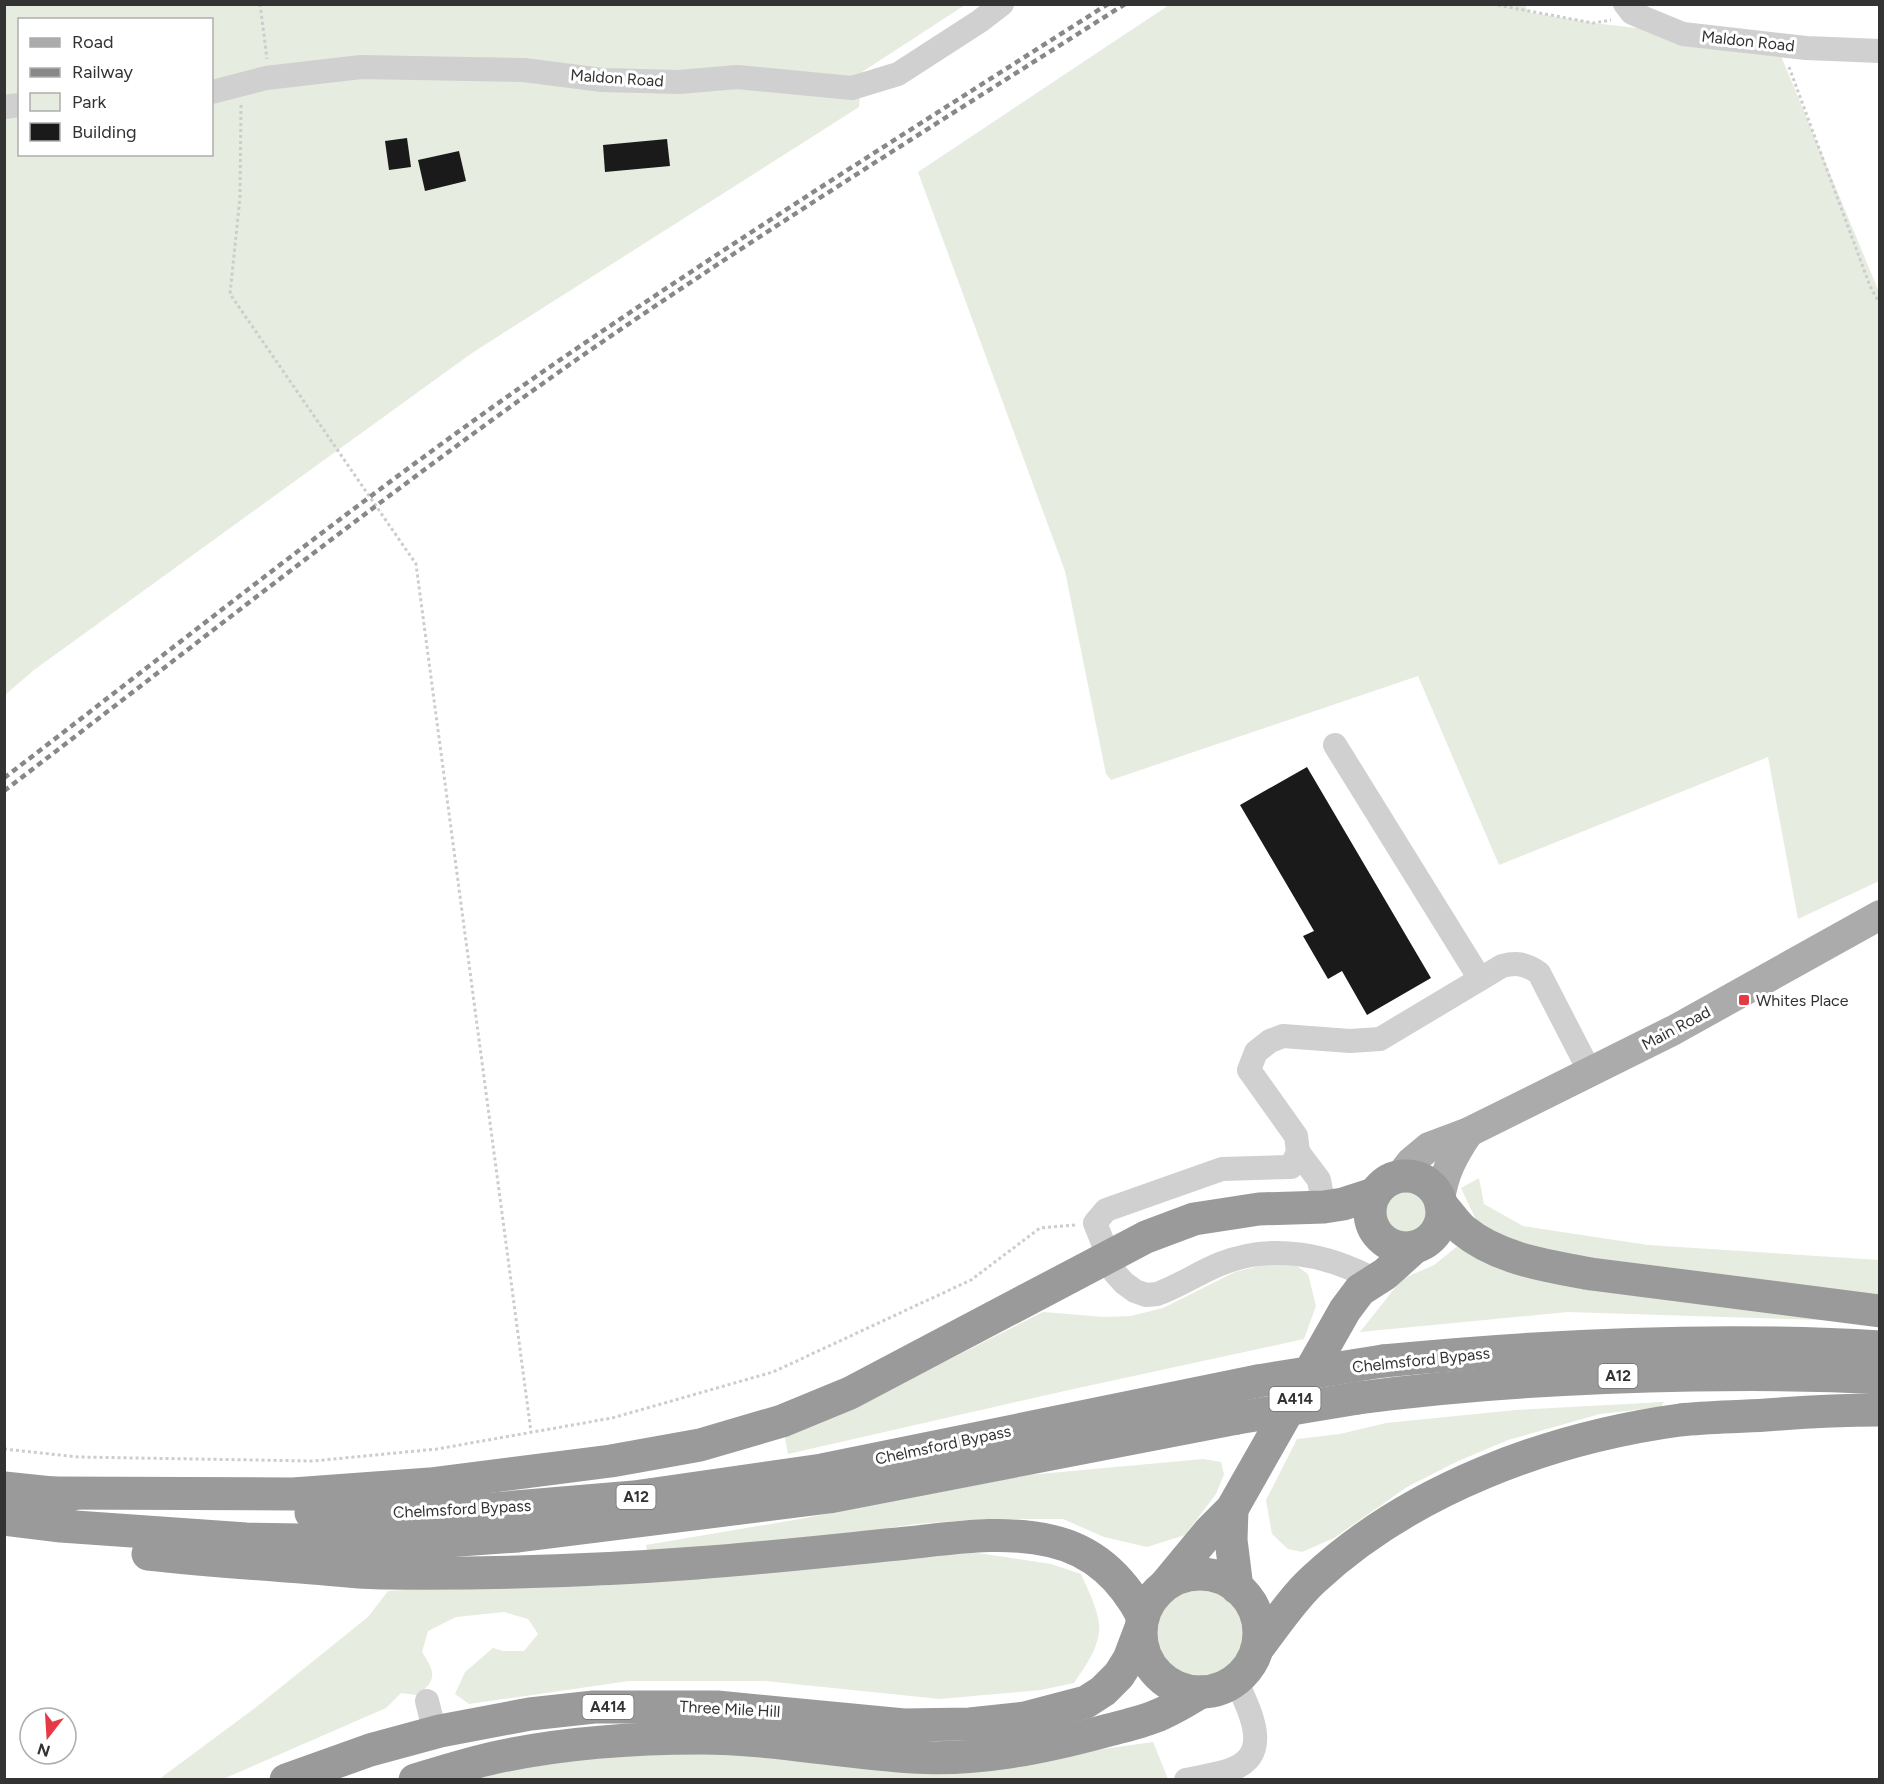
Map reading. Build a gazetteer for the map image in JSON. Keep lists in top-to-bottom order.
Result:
{
  "streets": {
    "highway": [
      "Chelmsford Bypass",
      "A12",
      "A414",
      "Three Mile Hill"
    ],
    "main road": ["Main Road"],
    "street": ["Maldon Road"]
  },
  "crossings": [
    ["Main Road", "A12"],
    ["Main Road", "A414"],
    ["Chelmsford Bypass", "A12"],
    ["A12", "A414"],
    ["A414", "Three Mile Hill"]
  ],
  "places": {
    "transit": ["Whites Place"]
  },
  "legend": [
    "Road",
    "Railway",
    "Park",
    "Building"
  ],
  "north": "bottom"
}
